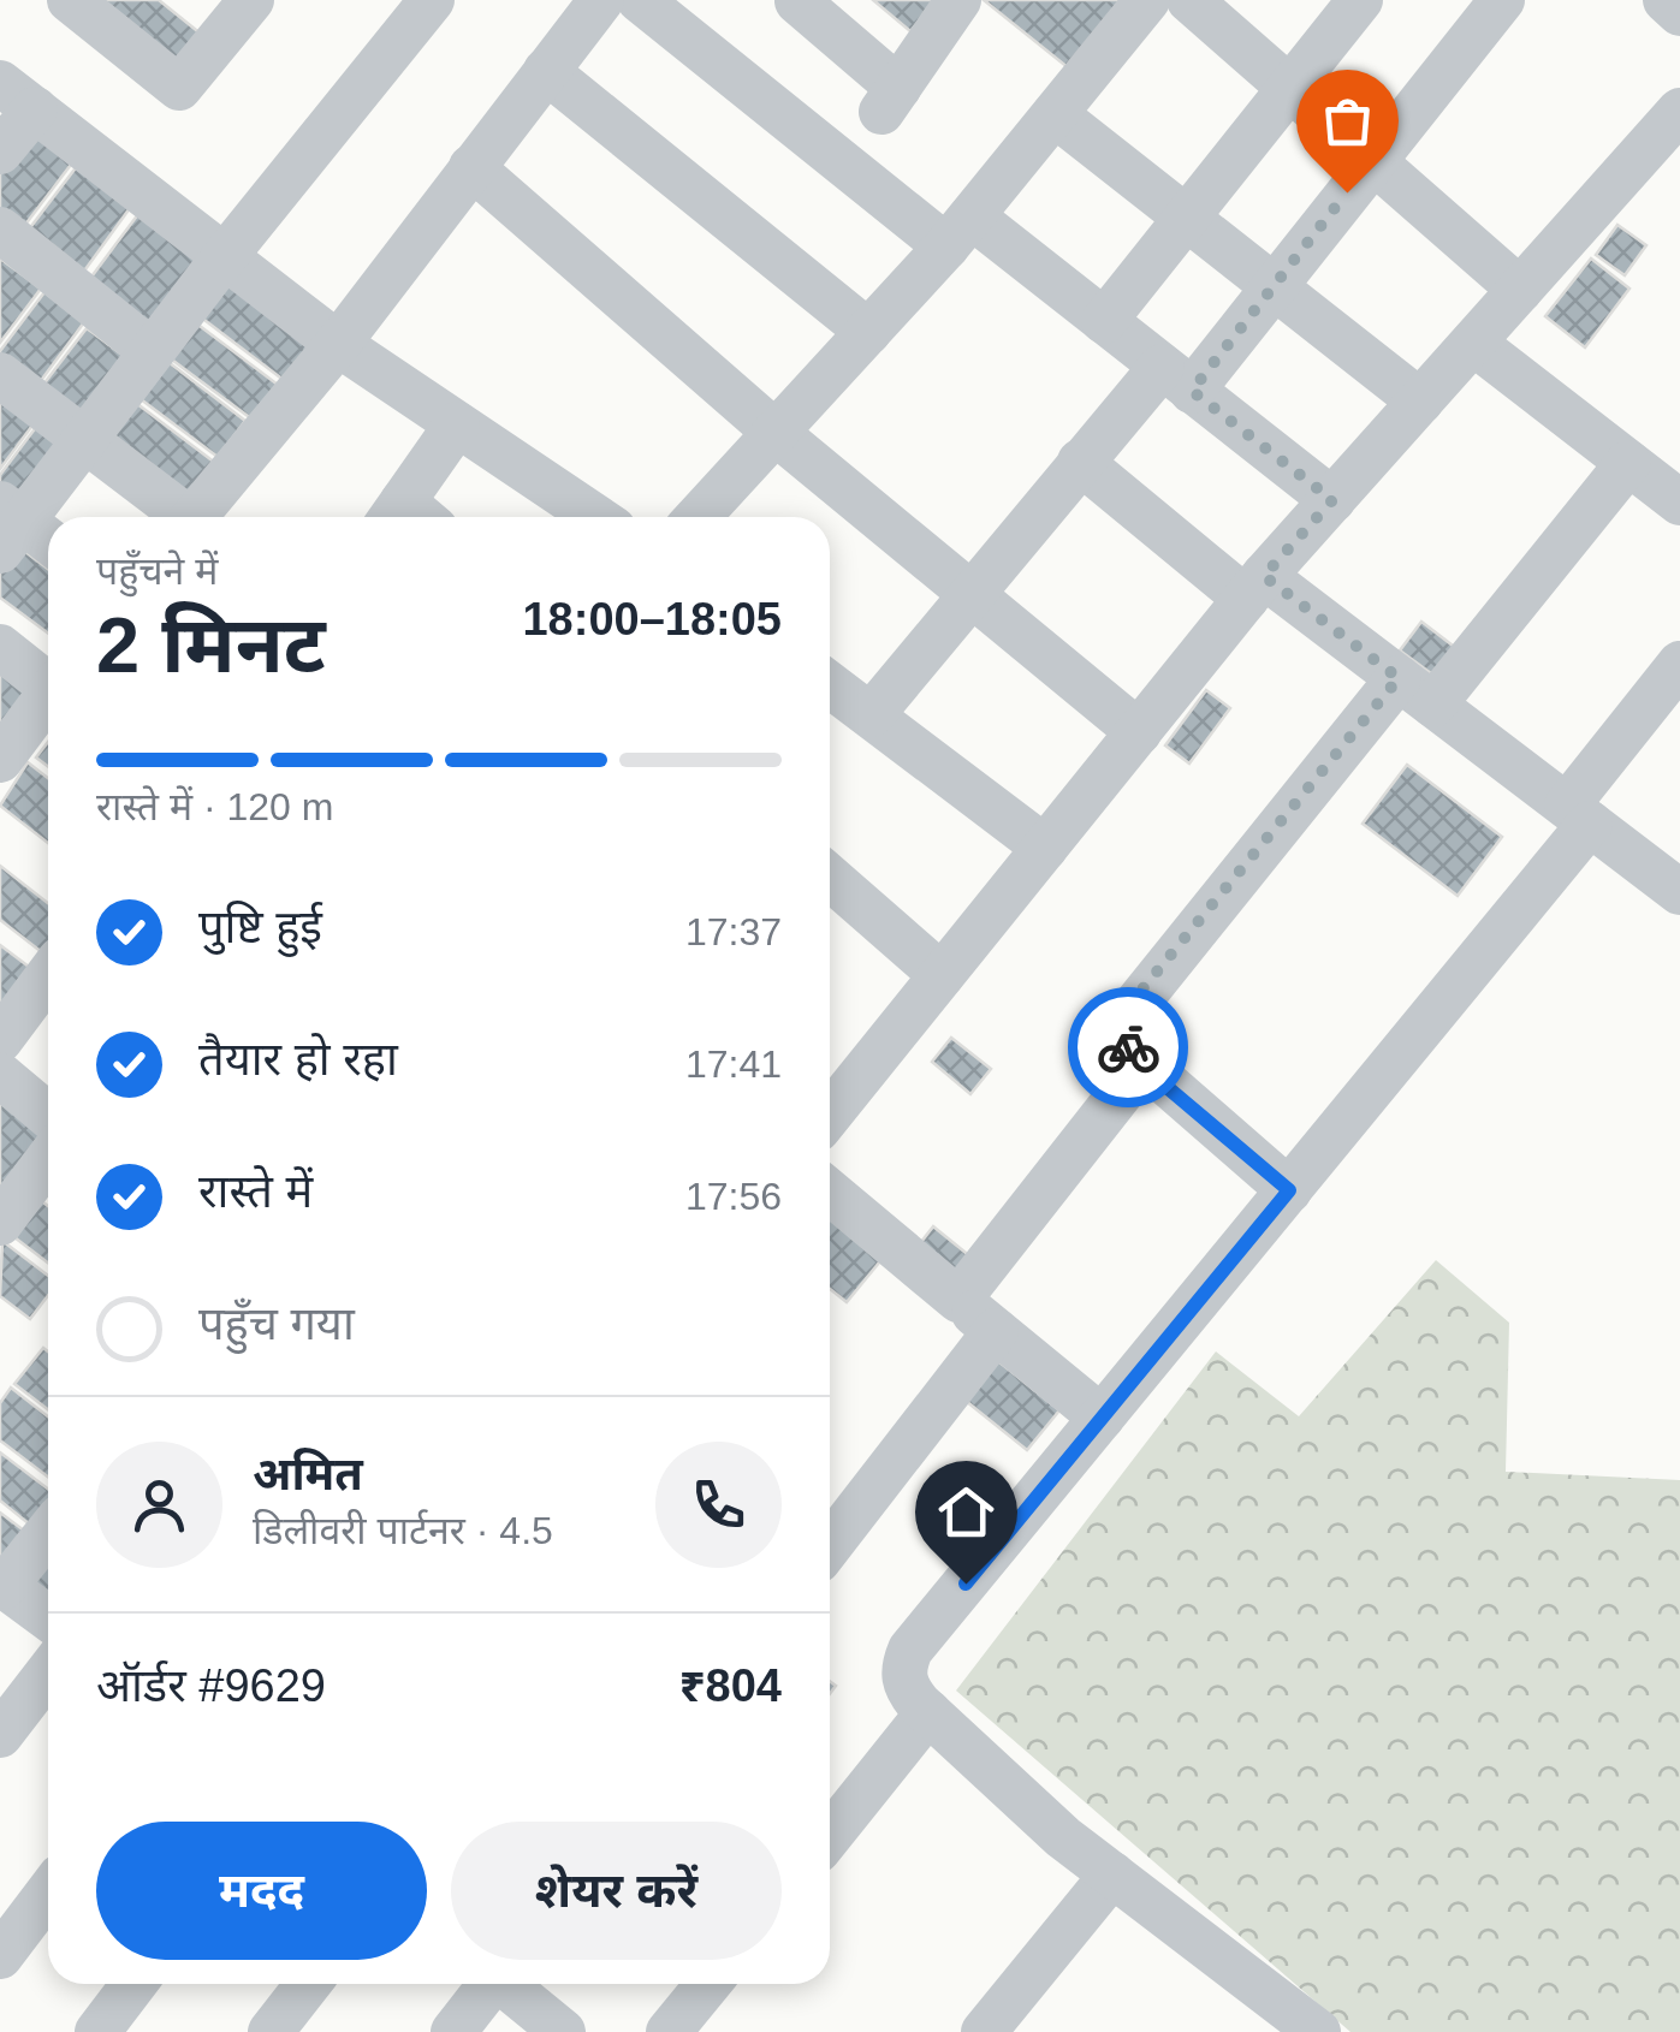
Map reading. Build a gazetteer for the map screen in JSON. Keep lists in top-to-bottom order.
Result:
{
  "page": {
    "heading": ["2 मिनट", "पहुँचने में", "18:00–18:05"],
    "panel": [
      "अमित",
      "डिलीवरी पार्टनर · 4.5",
      "ऑर्डर #9629",
      "₹804"
    ],
    "bar": "रास्ते में · 120 m",
    "list": [
      ["पुष्टि हुई", "17:37"],
      ["तैयार हो रहा", "17:41"],
      ["रास्ते में", "17:56"],
      "पहुँच गया"
    ],
    "buttons": ["मदद", "शेयर करें"]
  }
}
